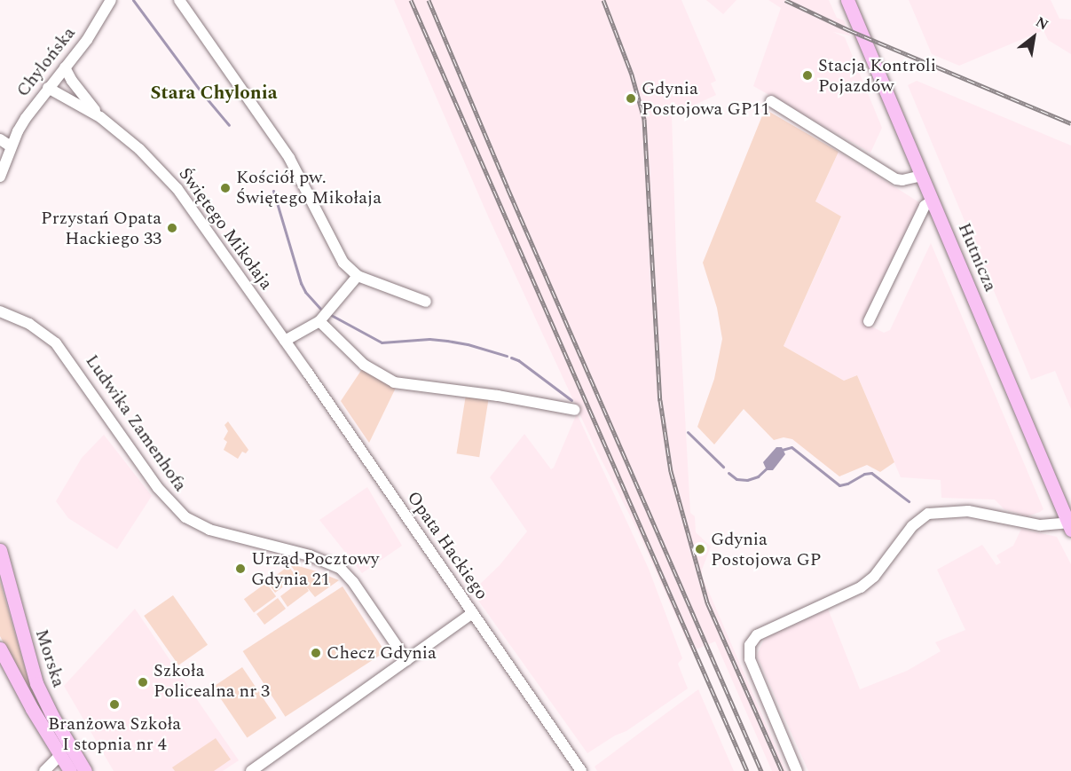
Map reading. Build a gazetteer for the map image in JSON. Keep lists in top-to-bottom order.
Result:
{
  "streets": {
    "main road": ["Hutnicza", "Morska"],
    "street": [
      "Chylońska",
      "Świętego Mikołaja",
      "Ludwika Zamenhofa",
      "Opata Hackiego"
    ]
  },
  "crossings": [
    ["Chylońska", "Świętego Mikołaja"],
    ["Świętego Mikołaja", "Opata Hackiego"]
  ],
  "districts": ["Stara Chylonia"],
  "places": [
    "Stacja Kontroli Pojazdów",
    "Gdynia Postojowa GP11",
    "Kościół pw. Świętego Mikołaja",
    "Przystań Opata Hackiego 33",
    "Gdynia Postojowa GP",
    "Urząd Pocztowy Gdynia 21",
    "Checz Gdynia",
    "Szkoła Policealna nr 3",
    "Branżowa Szkoła I stopnia nr 4"
  ],
  "north": "top right"
}
